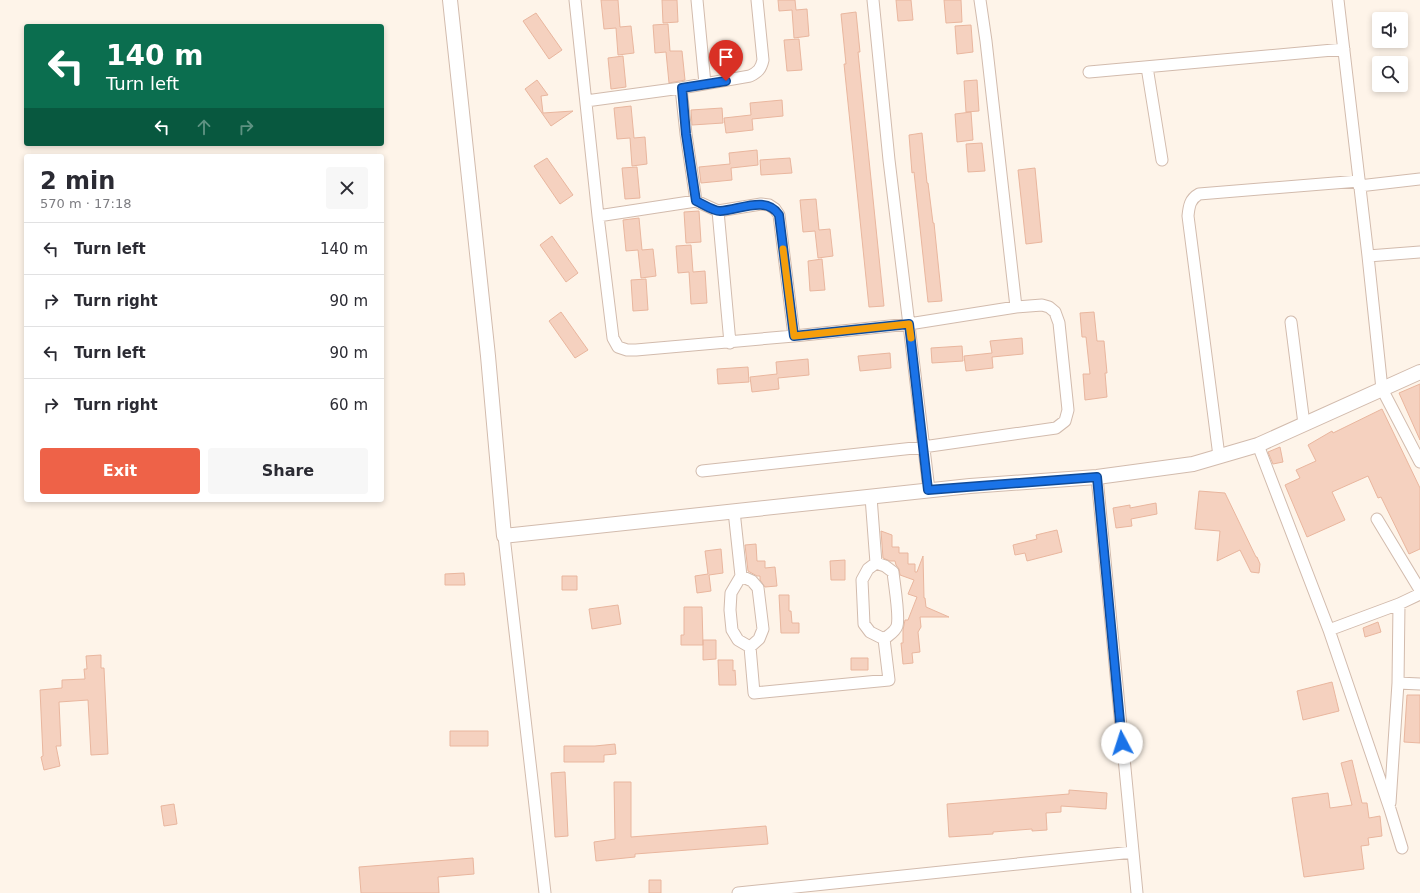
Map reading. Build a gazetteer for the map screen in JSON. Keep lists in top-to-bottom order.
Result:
{
  "page": {
    "turn": ["140 m", "Turn left"],
    "heading": ["2 min", "570 m · 17:18"],
    "list": [
      {
        "name": "Turn left",
        "value": "140 m"
      },
      {
        "name": "Turn right",
        "value": "90 m"
      },
      {
        "name": "Turn left",
        "value": "90 m"
      },
      {
        "name": "Turn right",
        "value": "60 m"
      }
    ],
    "buttons": ["Exit", "Share"]
  }
}
